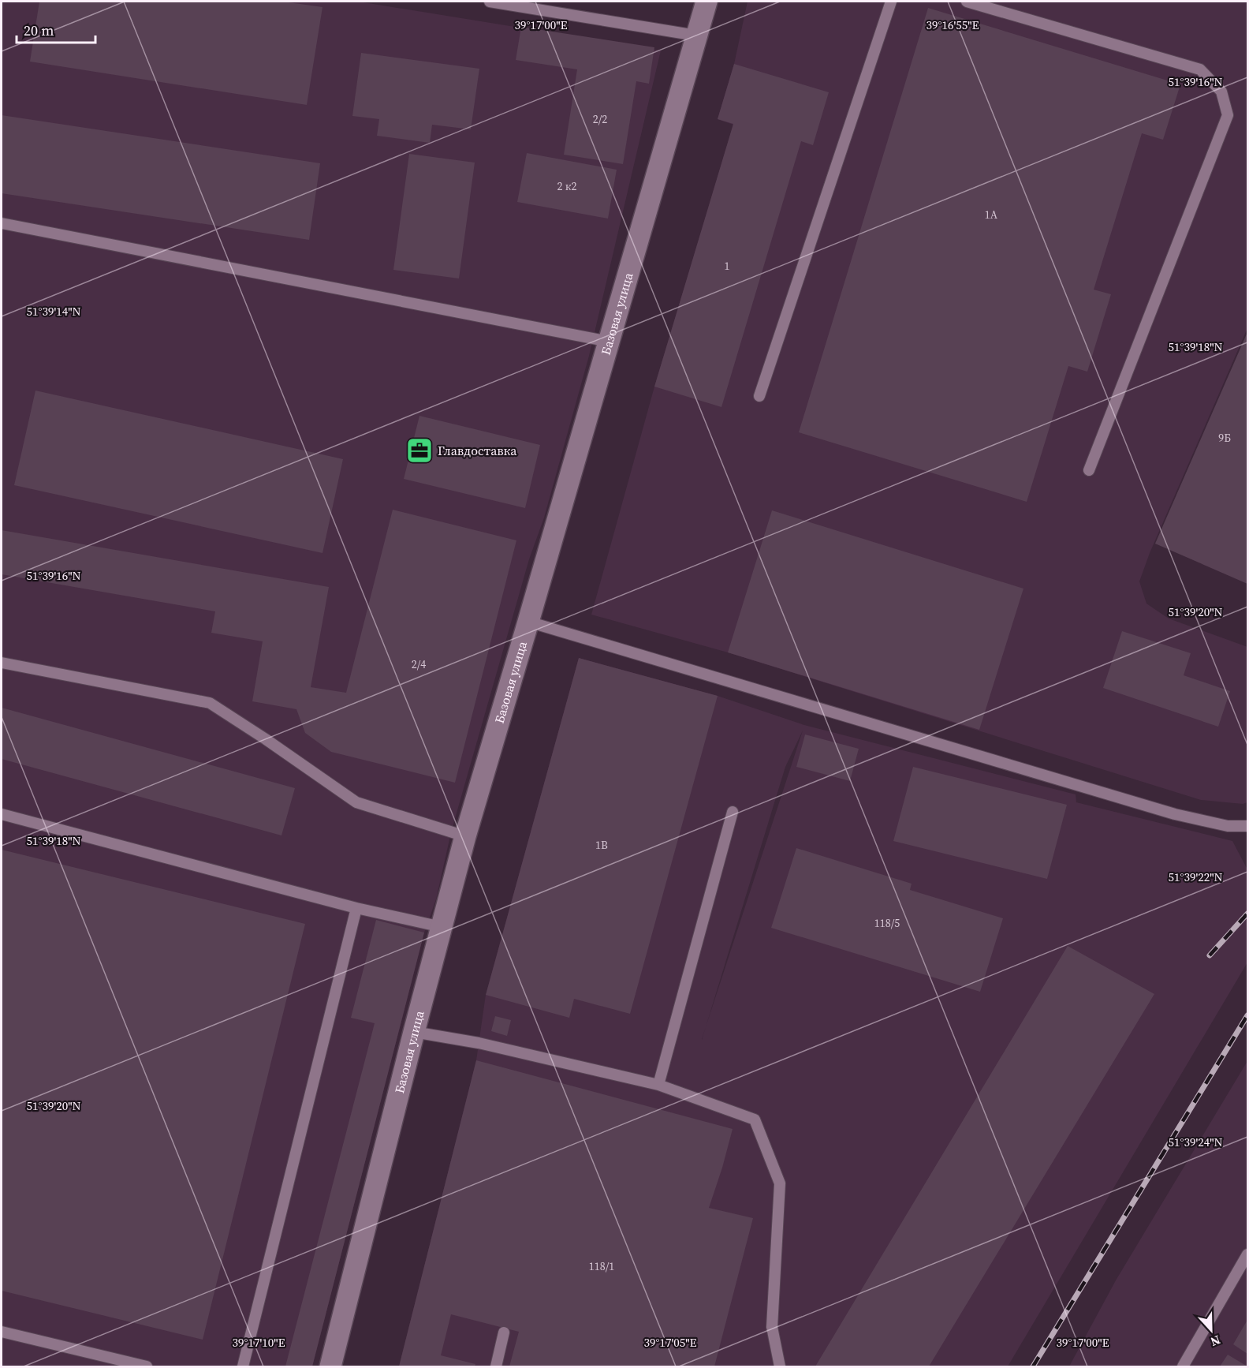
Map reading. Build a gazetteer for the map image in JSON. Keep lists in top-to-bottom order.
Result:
{
  "streets": {
    "street": ["Базовая улица"]
  },
  "places": {
    "office": ["Главдоставка"]
  },
  "house_numbers": [
    "2/2",
    "2 к2",
    "1А",
    "1",
    "9Б",
    "2/4",
    "1В",
    "118/5",
    "118/1"
  ],
  "scale_bar": "20 m",
  "north": "bottom",
  "coordinates": [
    "39°16'55\"E",
    "39°17'00\"E",
    "51°39'16\"N",
    "51°39'14\"N",
    "51°39'18\"N",
    "51°39'20\"N",
    "51°39'22\"N",
    "51°39'24\"N",
    "39°17'10\"E",
    "39°17'05\"E"
  ]
}
